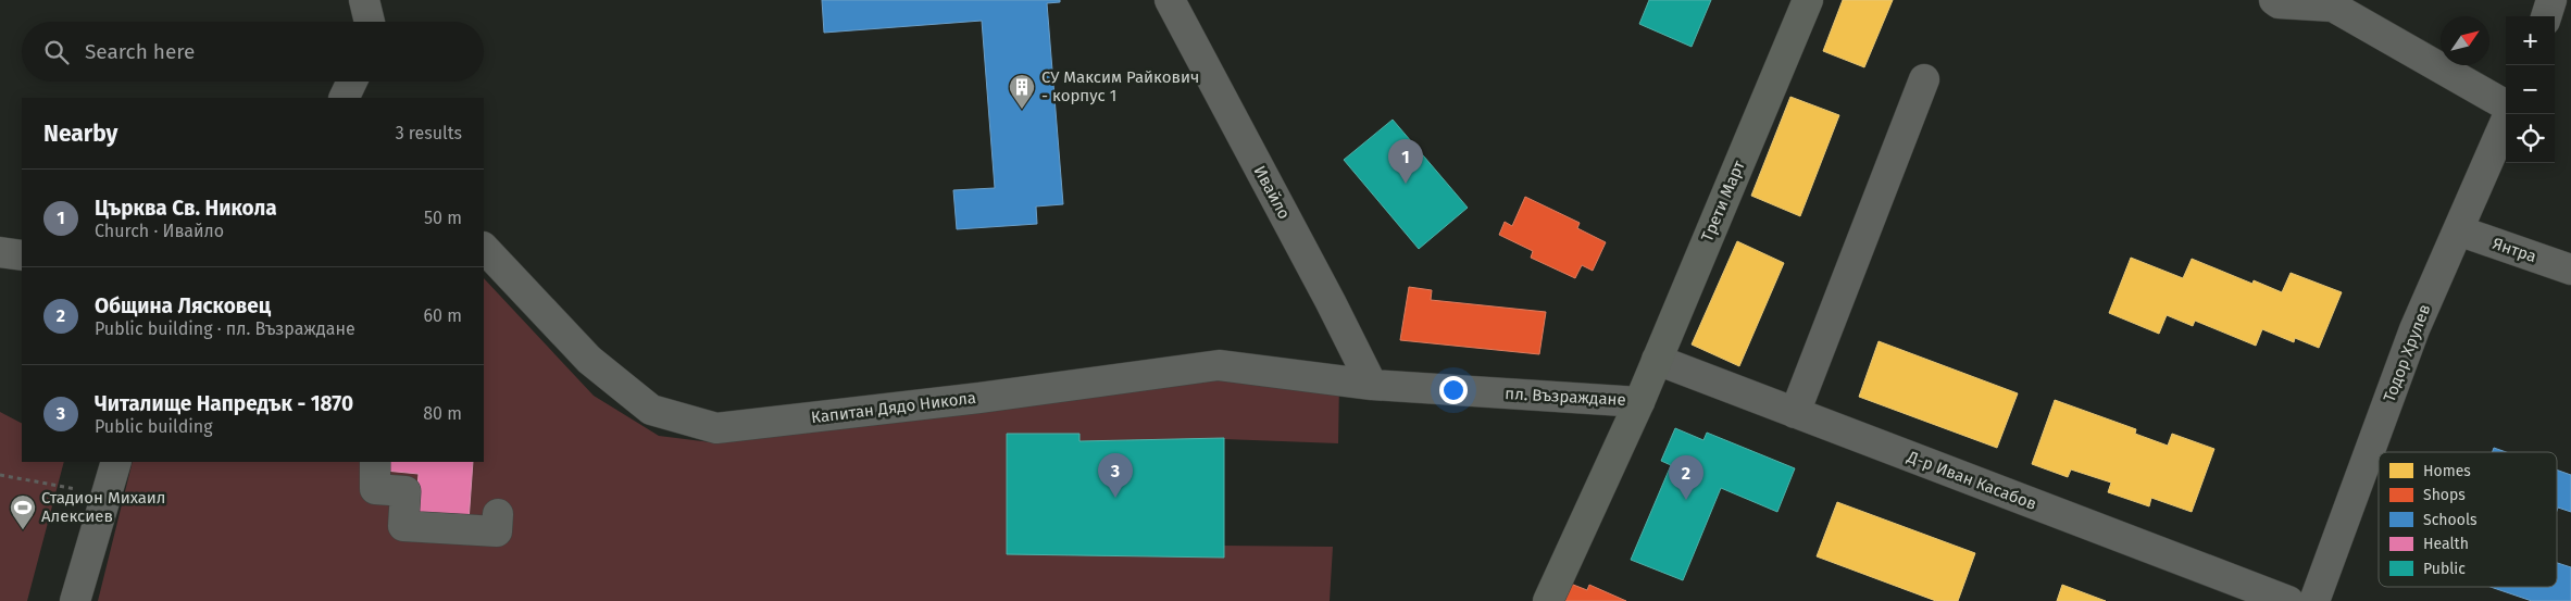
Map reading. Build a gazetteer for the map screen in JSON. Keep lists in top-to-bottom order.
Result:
{
  "streets": {
    "street": [
      "Ивайло",
      "Трети Март",
      "Янтра",
      "Тодор Хрулев",
      "пл. Възраждане",
      "Капитан Дядо Никола",
      "Д-р Иван Касабов"
    ]
  },
  "crossings": [
    ["Ивайло", "пл. Възраждане"],
    ["Ивайло", "Капитан Дядо Никола"],
    ["Трети Март", "пл. Възраждане"],
    ["Трети Март", "Д-р Иван Касабов"],
    ["Янтра", "Тодор Хрулев"],
    ["пл. Възраждане", "Капитан Дядо Никола"]
  ],
  "places": {
    "building": ["СУ Максим Райкович - корпус 1"],
    "sports": ["Стадион Михаил Алексиев"]
  },
  "legend": [
    "Homes",
    "Shops",
    "Schools",
    "Health",
    "Public"
  ],
  "north": "top right",
  "page": {
    "map_buttons": ["+", "−"],
    "search": "Search here",
    "heading": ["Nearby", "3 results"],
    "pins": ["1", "3", "2"],
    "list": [
      {
        "mark": "1",
        "name": "Църква Св. Никола",
        "note": "Church · Ивайло",
        "value": "50 m"
      },
      {
        "mark": "2",
        "name": "Община Лясковец",
        "note": "Public building · пл. Възраждане",
        "value": "60 m"
      },
      {
        "mark": "3",
        "name": "Читалище Напредък - 1870",
        "note": "Public building",
        "value": "80 m"
      }
    ]
  }
}
